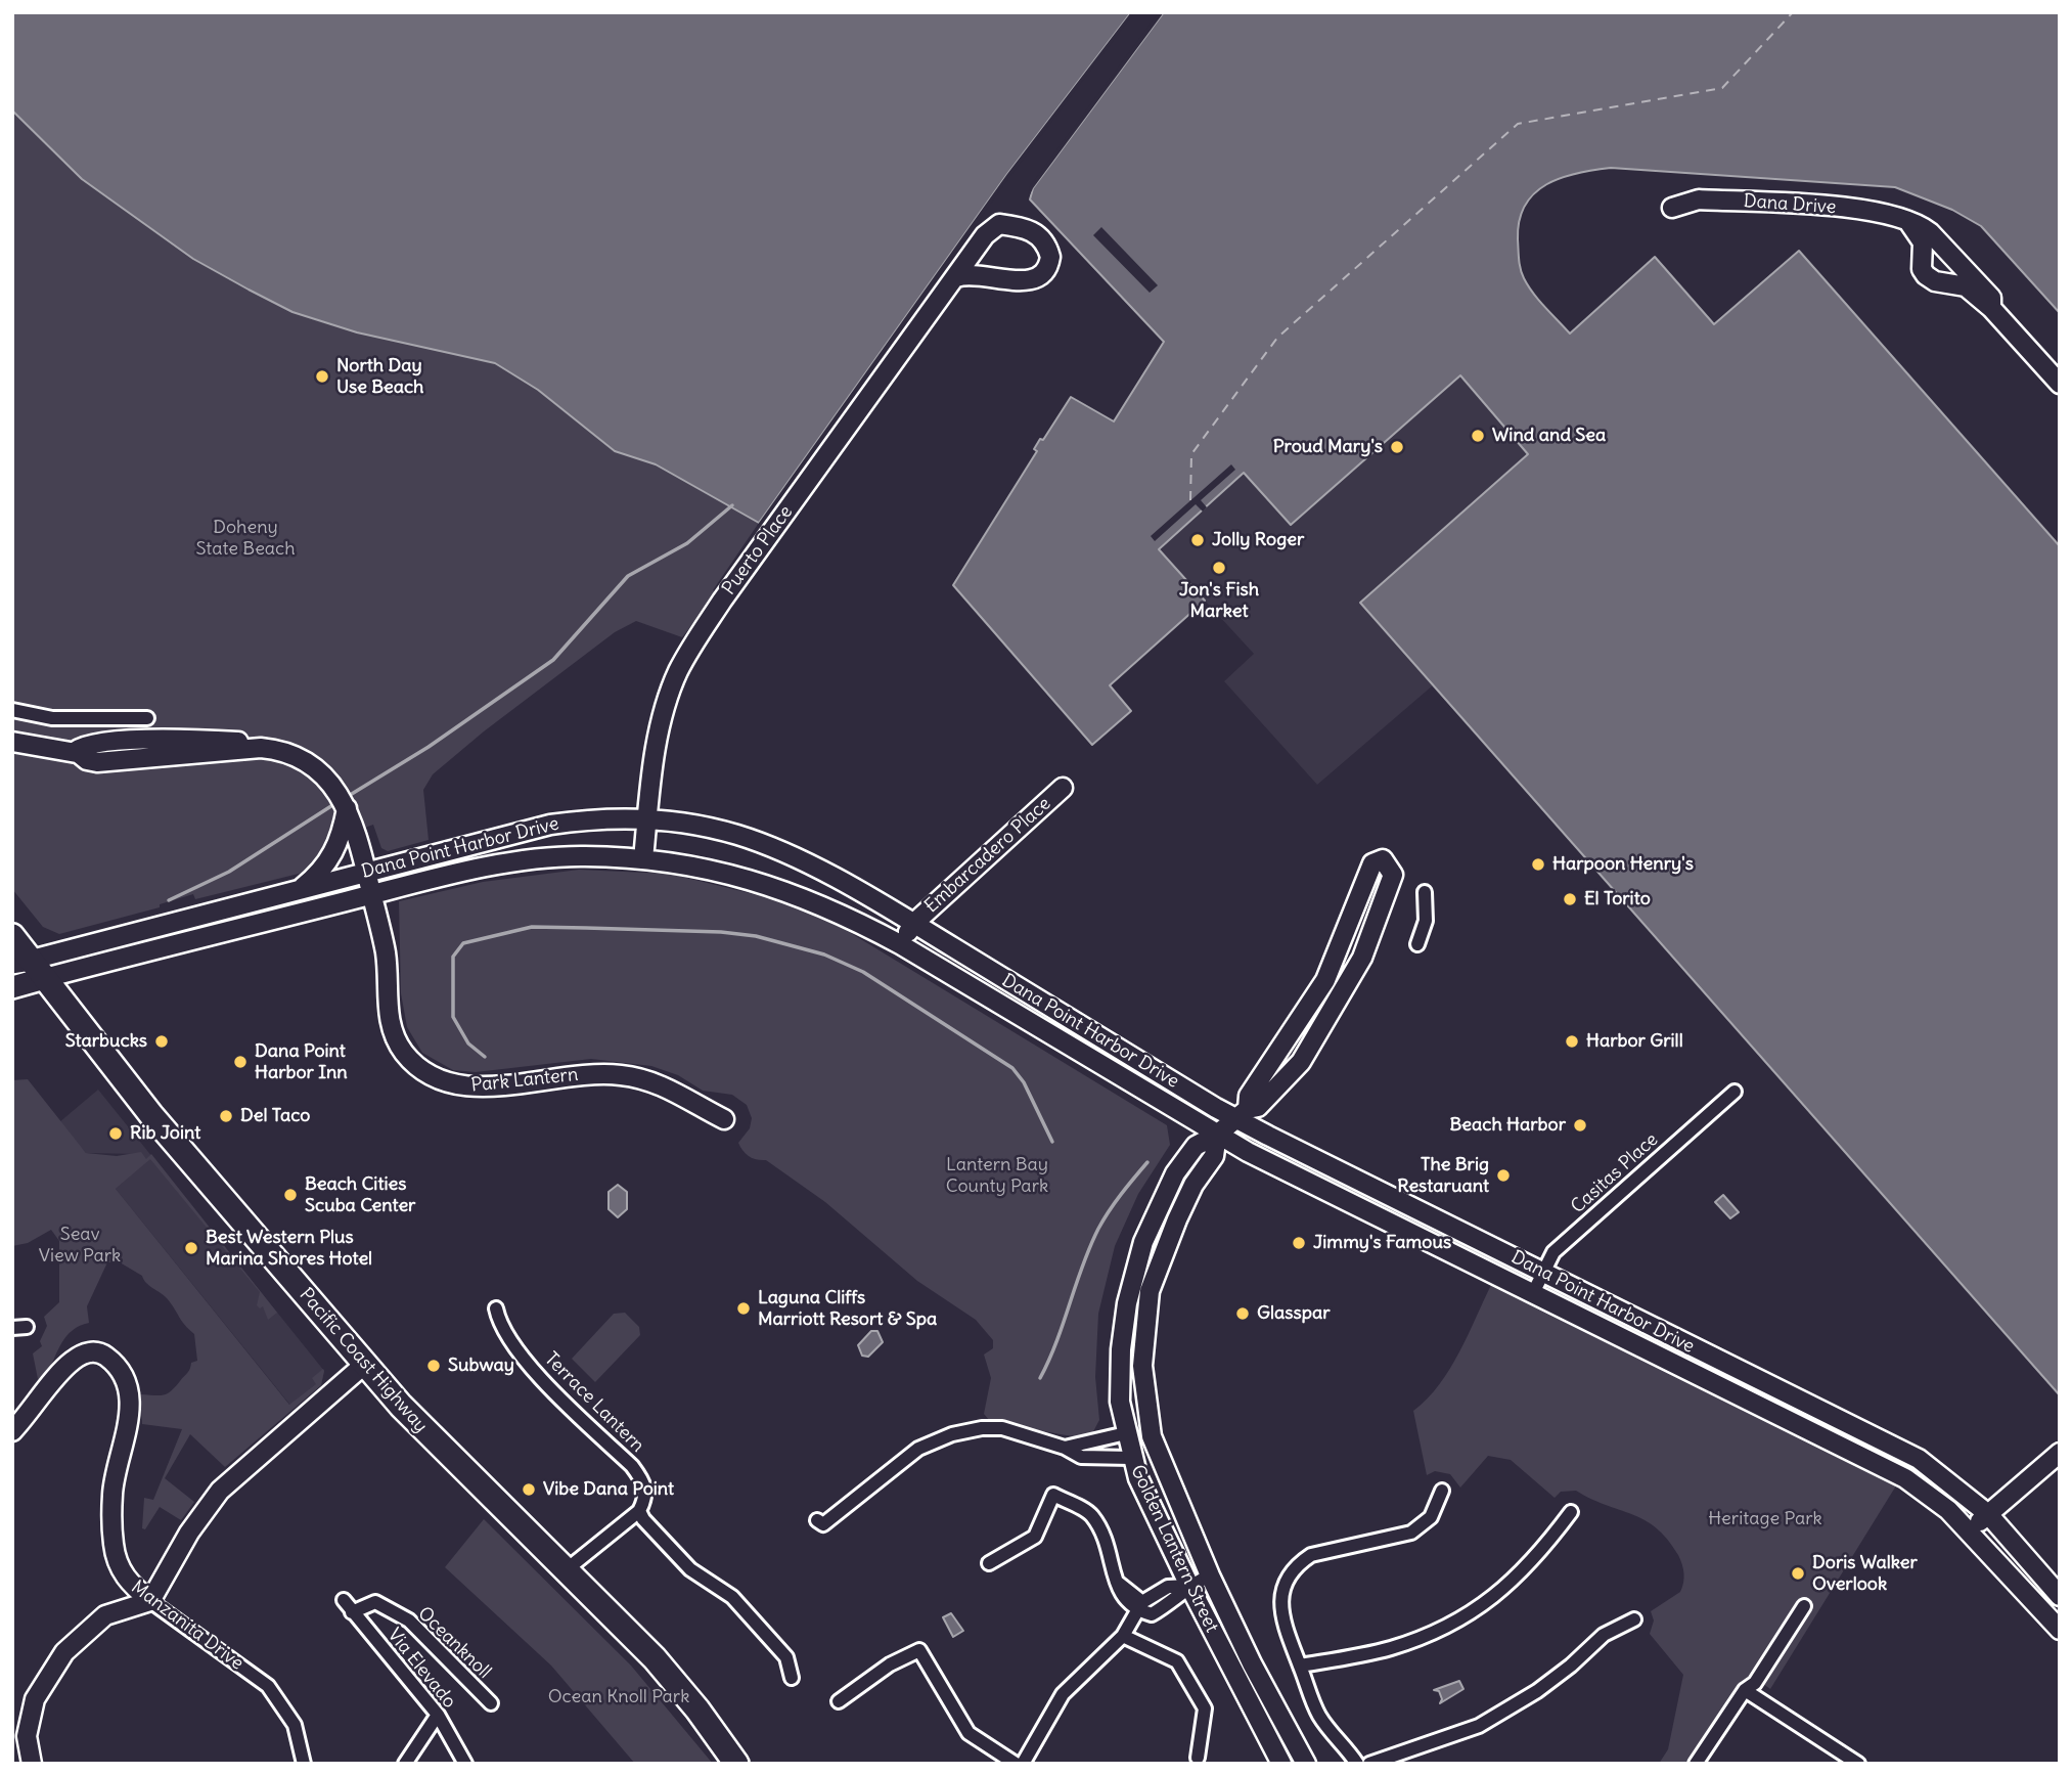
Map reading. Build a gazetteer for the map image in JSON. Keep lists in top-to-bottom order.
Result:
{
  "streets": {
    "highway": ["Pacific Coast Highway"],
    "street": [
      "Dana Drive",
      "Puerto Place",
      "Dana Point Harbor Drive",
      "Embarcadero Place",
      "Park Lantern",
      "Casitas Place",
      "Terrace Lantern",
      "Golden Lantern Street",
      "Manzanita Drive",
      "Oceanknoll",
      "Via Elevado"
    ]
  },
  "crossings": [
    ["Puerto Place", "Dana Point Harbor Drive"],
    ["Dana Point Harbor Drive", "Embarcadero Place"],
    ["Dana Point Harbor Drive", "Park Lantern"],
    ["Dana Point Harbor Drive", "Casitas Place"],
    ["Dana Point Harbor Drive", "Pacific Coast Highway"],
    ["Dana Point Harbor Drive", "Golden Lantern Street"],
    ["Oceanknoll", "Via Elevado"]
  ],
  "parks": [
    "Doheny State Beach",
    "Lantern Bay County Park",
    "Seav View Park",
    "Heritage Park",
    "Ocean Knoll Park"
  ],
  "places": [
    "North Day Use Beach",
    "Wind and Sea",
    "Proud Mary's",
    "Jolly Roger",
    "Jon's Fish Market",
    "Harpoon Henry's",
    "El Torito",
    "Starbucks",
    "Harbor Grill",
    "Dana Point Harbor Inn",
    "Del Taco",
    "Beach Harbor",
    "Rib Joint",
    "The Brig Restaruant",
    "Beach Cities Scuba Center",
    "Jimmy's Famous",
    "Best Western Plus Marina Shores Hotel",
    "Laguna Cliffs Marriott Resort & Spa",
    "Glasspar",
    "Subway",
    "Vibe Dana Point",
    "Doris Walker Overlook"
  ]
}
